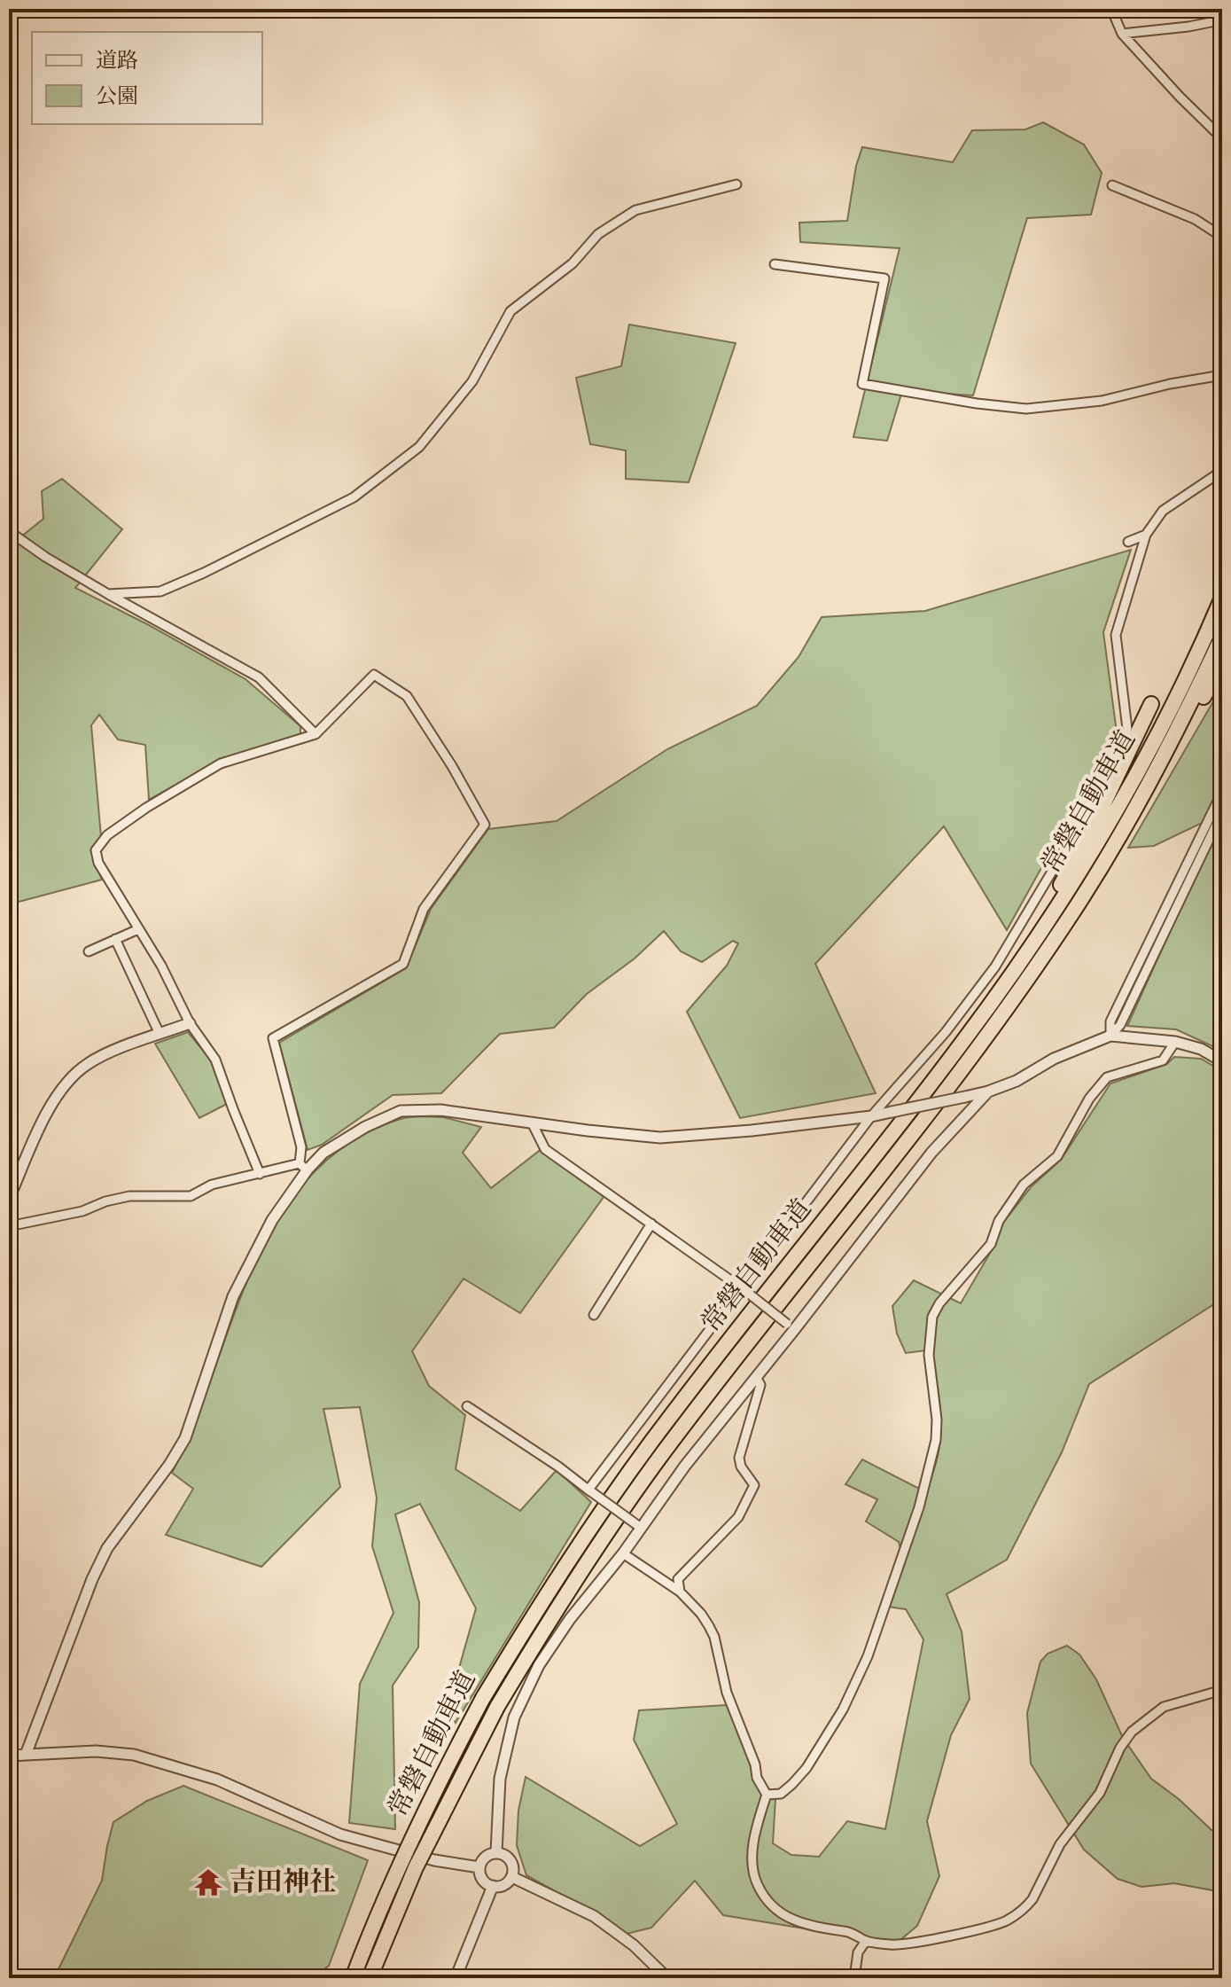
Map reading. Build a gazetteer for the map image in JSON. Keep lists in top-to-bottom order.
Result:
{
  "streets": {
    "highway": ["常磐自動車道"]
  },
  "places": {
    "temple": ["吉田神社"]
  },
  "legend": ["道路", "公園"]
}
